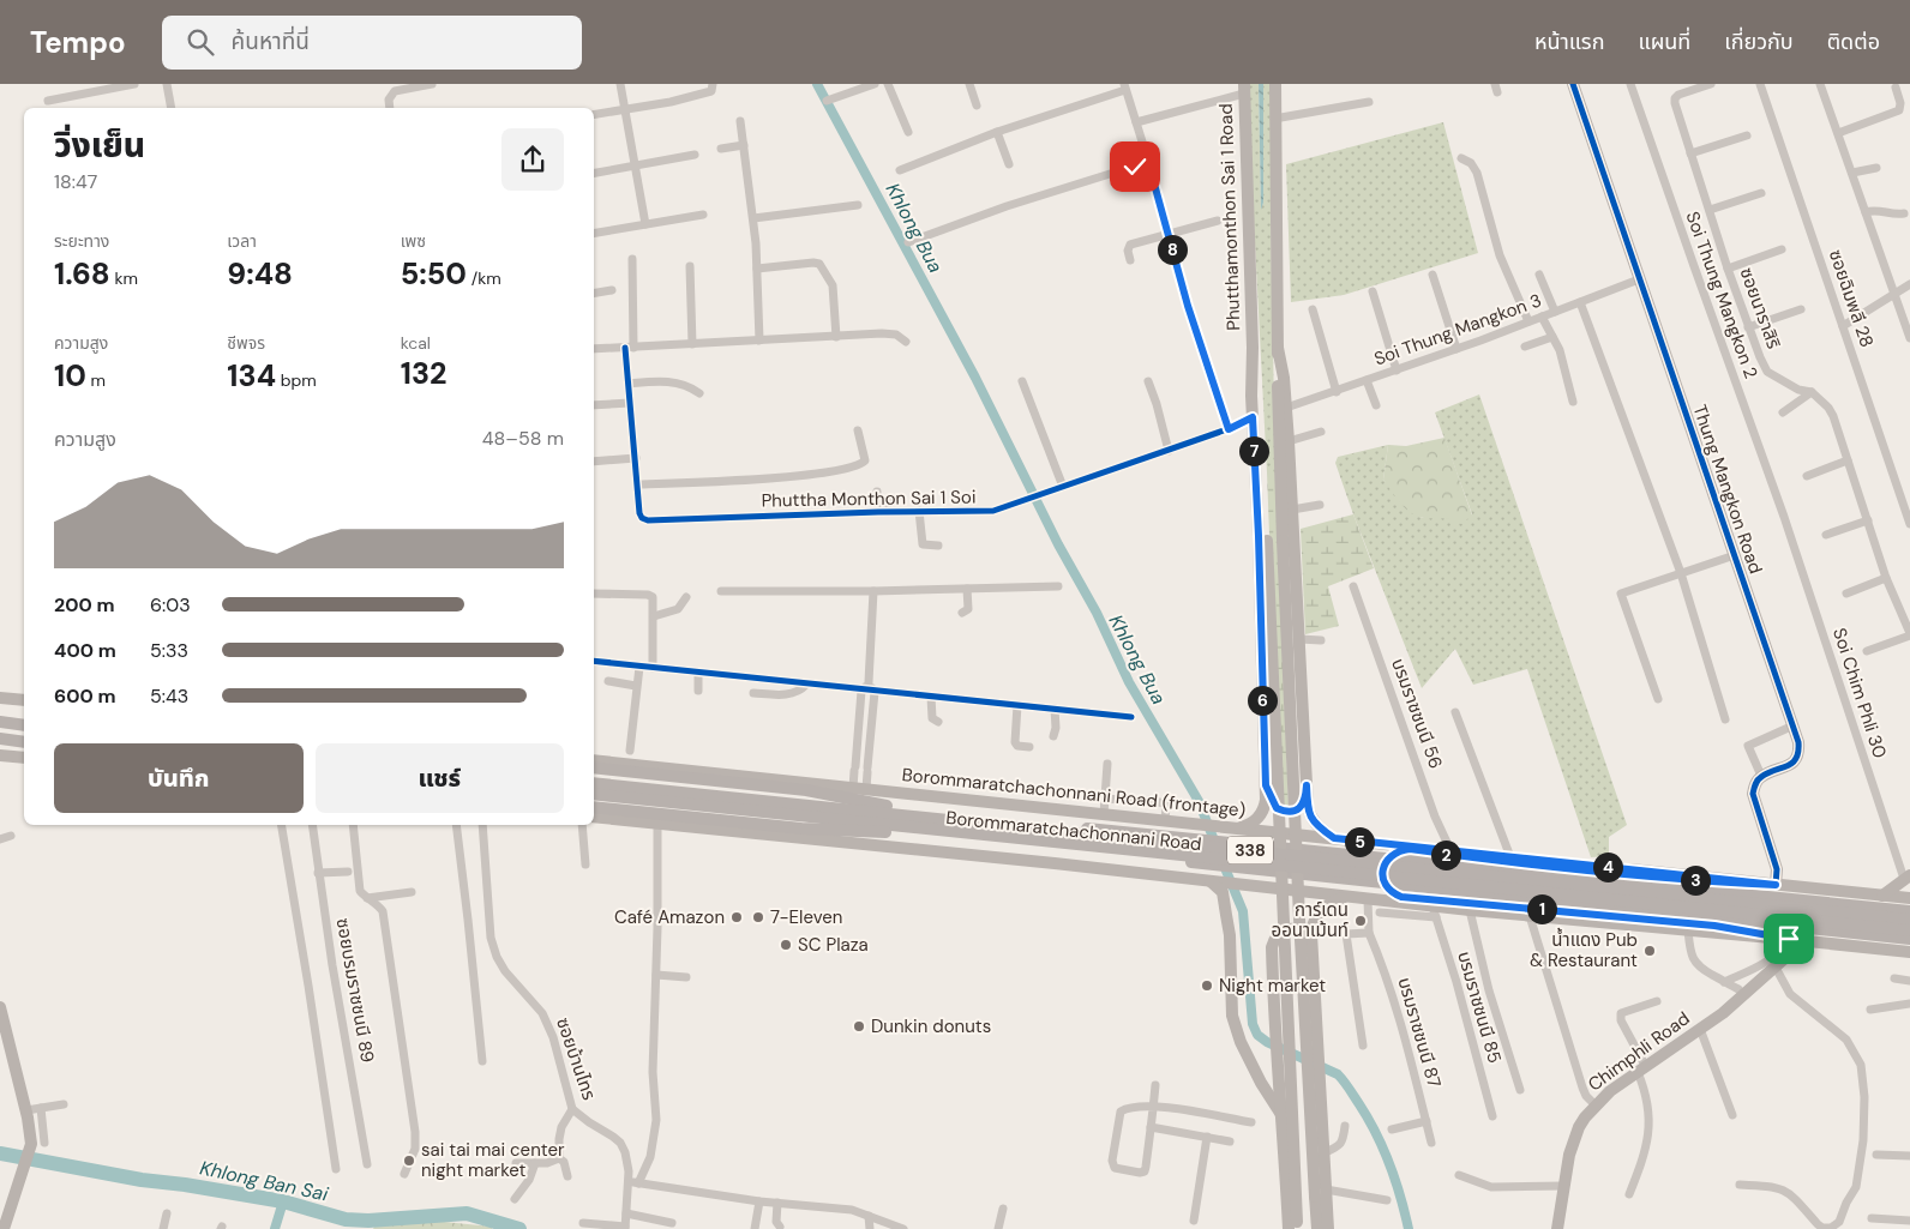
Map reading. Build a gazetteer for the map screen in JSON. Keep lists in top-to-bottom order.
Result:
{
  "streets": {
    "main road": [
      "Phutthamonthon Sai 1 Road",
      "Thung Mangkon Road",
      "Borommaratchachonnani Road (frontage)",
      "Borommaratchachonnani Road",
      "338",
      "Chimphli Road"
    ],
    "street": [
      "Soi Thung Mangkon 2",
      "ซอยฉิมพลี 28",
      "ซอยนาราสิริ",
      "Soi Thung Mangkon 3",
      "Phuttha Monthon Sai 1 Soi",
      "Soi Chim Phli 30",
      "บรมราชชนนี 56",
      "ซอยบรมราชชนนี 89",
      "บรมราชชนนี 85",
      "บรมราชชนนี 87",
      "ซอยบ้านไทร"
    ]
  },
  "crossings": [
    ["Phutthamonthon Sai 1 Road", "Phuttha Monthon Sai 1 Soi"],
    ["Phutthamonthon Sai 1 Road", "Borommaratchachonnani Road (frontage)"],
    ["Soi Thung Mangkon 2", "Soi Chim Phli 30"],
    ["Soi Thung Mangkon 3", "Thung Mangkon Road"],
    ["บรมราชชนนี 56", "Borommaratchachonnani Road (frontage)"],
    ["338", "บรมราชชนนี 85"],
    ["338", "บรมราชชนนี 87"],
    ["338", "Chimphli Road"]
  ],
  "water": ["Khlong Bua", "Khlong Ban Sai"],
  "places": [
    "Café Amazon",
    "7-Eleven",
    "การ์เดน ออนาเม้นท์",
    "SC Plaza",
    "น้ำแดง Pub & Restaurant",
    "Night market",
    "Dunkin donuts",
    "sai tai mai center night market"
  ],
  "page": {
    "header": "Tempo",
    "search": "ค้นหาที่นี่",
    "nav": [
      "หน้าแรก",
      "แผนที่",
      "เกี่ยวกับ",
      "ติดต่อ"
    ],
    "heading": ["วิ่งเย็น", "18:47"],
    "stats": [
      ["ระยะทาง", "1.68 km"],
      ["เวลา", "9:48"],
      ["เพซ", "5:50 /km"],
      ["ความสูง", "10 m"],
      ["ชีพจร", "134 bpm"],
      ["kcal", "132"]
    ],
    "pins": [
      "8",
      "7",
      "6",
      "5",
      "2",
      "4",
      "3",
      "1"
    ],
    "chart": ["ความสูง", "48–58 m"],
    "list": [
      {
        "name": "200 m",
        "note": "6:03"
      },
      {
        "name": "400 m",
        "note": "5:33"
      },
      {
        "name": "600 m",
        "note": "5:43"
      }
    ],
    "buttons": ["บันทึก", "แชร์"]
  }
}
